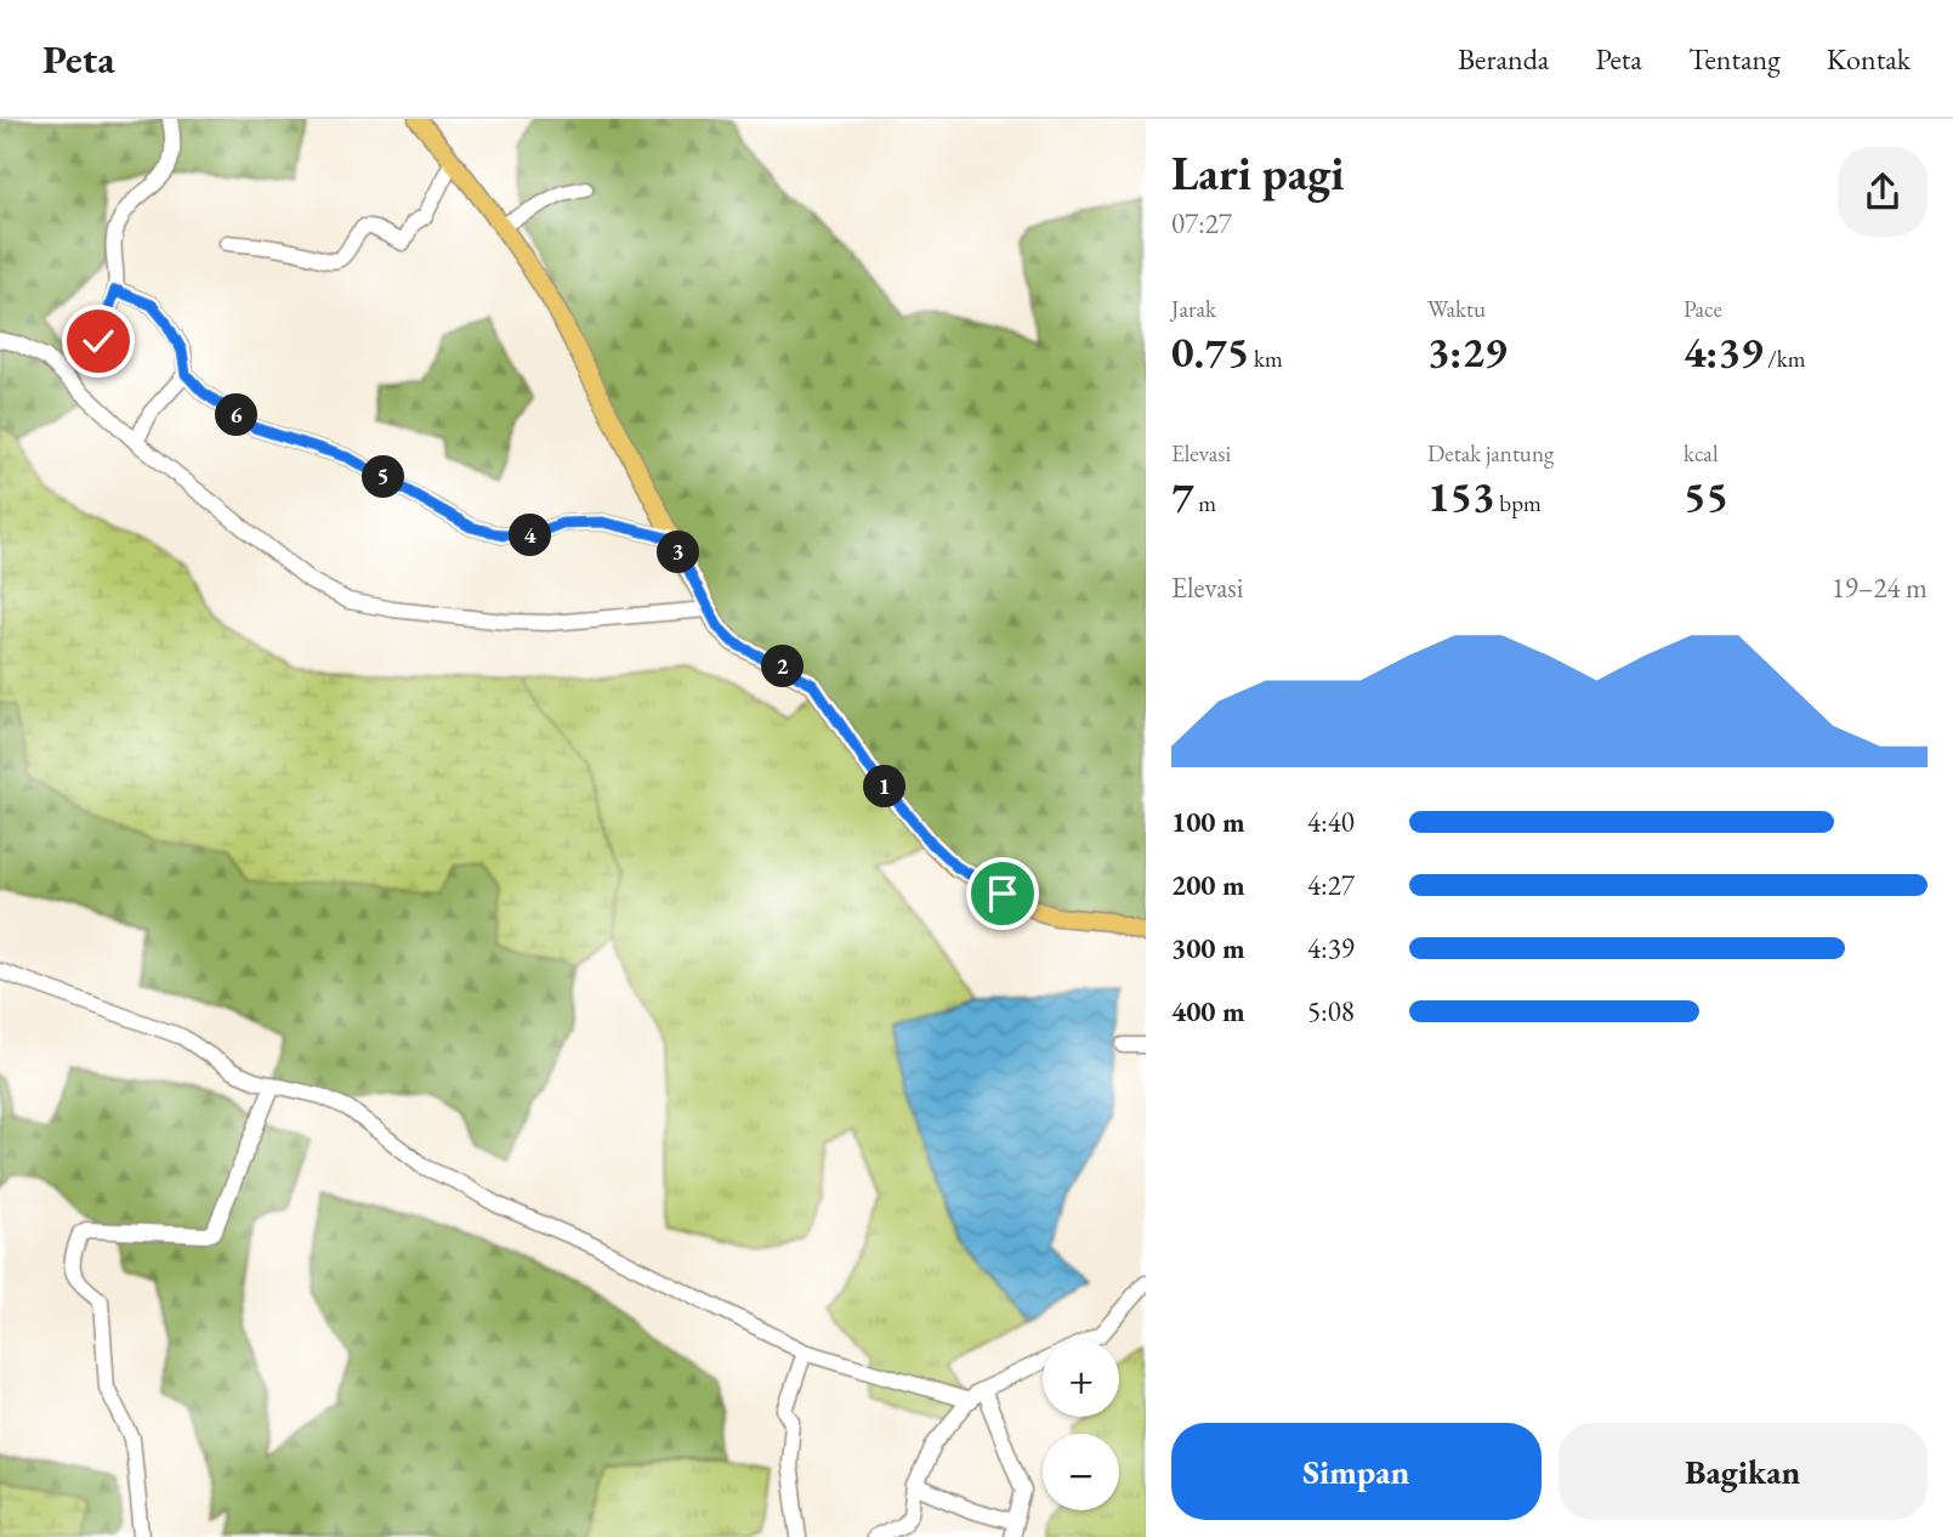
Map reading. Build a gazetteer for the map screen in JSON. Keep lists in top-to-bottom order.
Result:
{
  "page": {
    "header": "Peta",
    "nav": [
      "Beranda",
      "Peta",
      "Tentang",
      "Kontak"
    ],
    "heading": ["Lari pagi", "07:27"],
    "stats": [
      ["Jarak", "0.75 km"],
      ["Waktu", "3:29"],
      ["Pace", "4:39 /km"],
      ["Elevasi", "7 m"],
      ["Detak jantung", "153 bpm"],
      ["kcal", "55"]
    ],
    "pins": [
      "6",
      "5",
      "4",
      "3",
      "2",
      "1"
    ],
    "chart": ["Elevasi", "19–24 m"],
    "list": [
      {
        "name": "100 m",
        "note": "4:40"
      },
      {
        "name": "200 m",
        "note": "4:27"
      },
      {
        "name": "300 m",
        "note": "4:39"
      },
      {
        "name": "400 m",
        "note": "5:08"
      }
    ],
    "map_buttons": ["+", "−"],
    "buttons": ["Simpan", "Bagikan"]
  }
}
